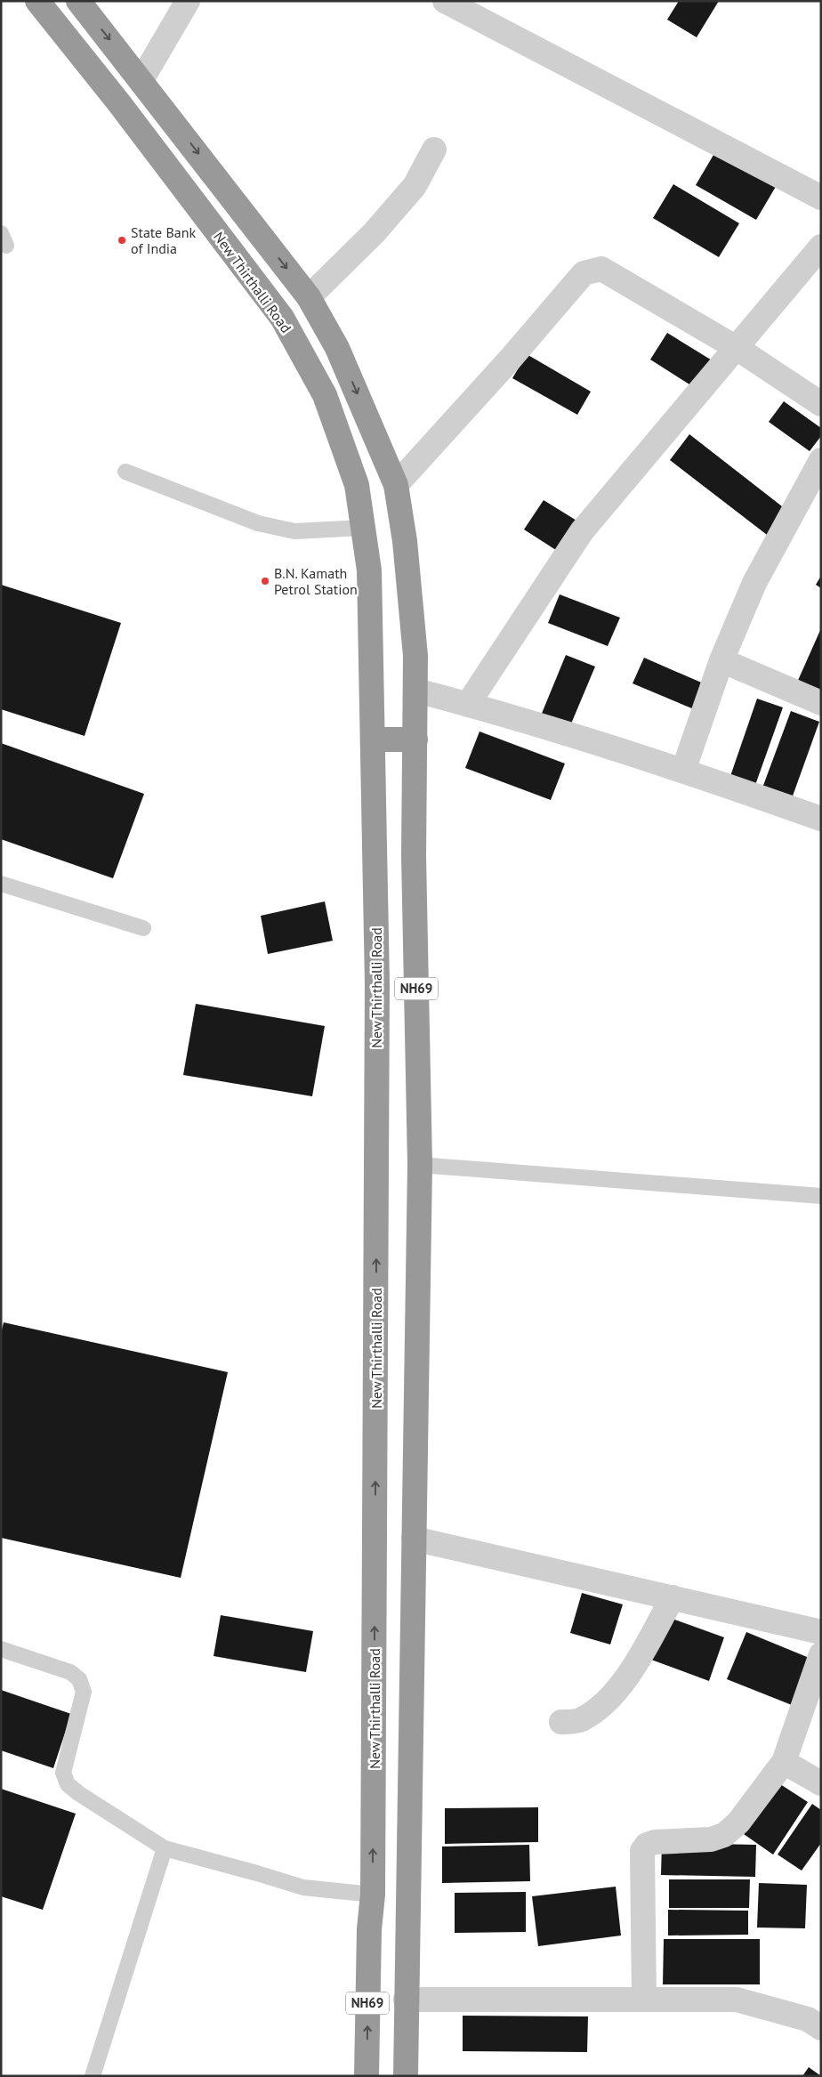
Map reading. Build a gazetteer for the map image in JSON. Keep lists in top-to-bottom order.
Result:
{
  "streets": {
    "highway": ["New Thirthalli Road", "NH69"]
  },
  "places": ["State Bank of India", "B.N. Kamath Petrol Station"]
}
